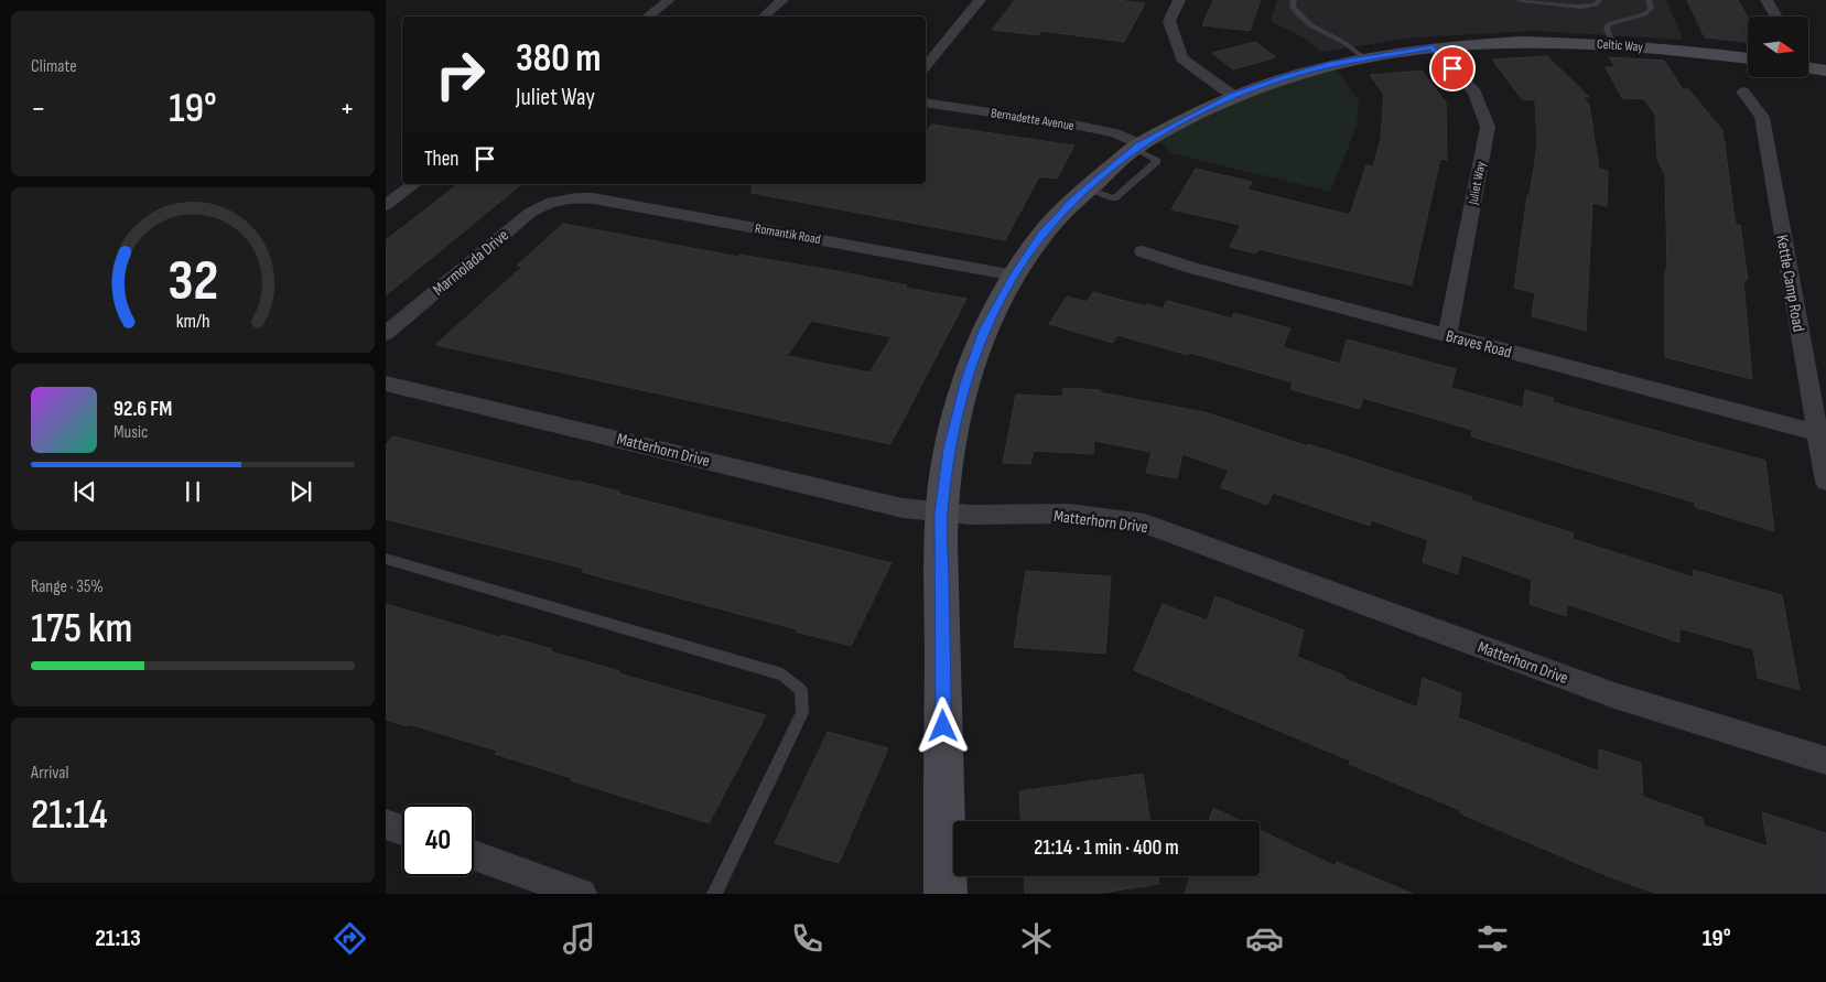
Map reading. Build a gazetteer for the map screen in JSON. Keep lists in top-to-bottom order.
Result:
{
  "streets": {
    "street": [
      "Celtic Way",
      "Bernadette Avenue",
      "Juliet Way",
      "Romantik Road",
      "Marmolada Drive",
      "Kettle Camp Road",
      "Braves Road",
      "Matterhorn Drive"
    ]
  },
  "crossings": [
    ["Celtic Way", "Bernadette Avenue"],
    ["Celtic Way", "Juliet Way"],
    ["Celtic Way", "Romantik Road"],
    ["Celtic Way", "Matterhorn Drive"],
    ["Juliet Way", "Braves Road"],
    ["Romantik Road", "Marmolada Drive"],
    ["Kettle Camp Road", "Braves Road"]
  ],
  "north": "right",
  "page": {
    "tile": [
      "Climate",
      ["Range · 35%", "175 km"],
      ["Arrival", "21:14"]
    ],
    "turn": ["380 m", "Juliet Way"],
    "heat": ["−", "19°", "+"],
    "then": "Then",
    "song": ["92.6 FM", "Music"],
    "limit": "40",
    "trip": "21:14 · 1 min · 400 m",
    "tabs": ["21:13", "19°"],
    "gauge": ["32", "km/h"]
  }
}
